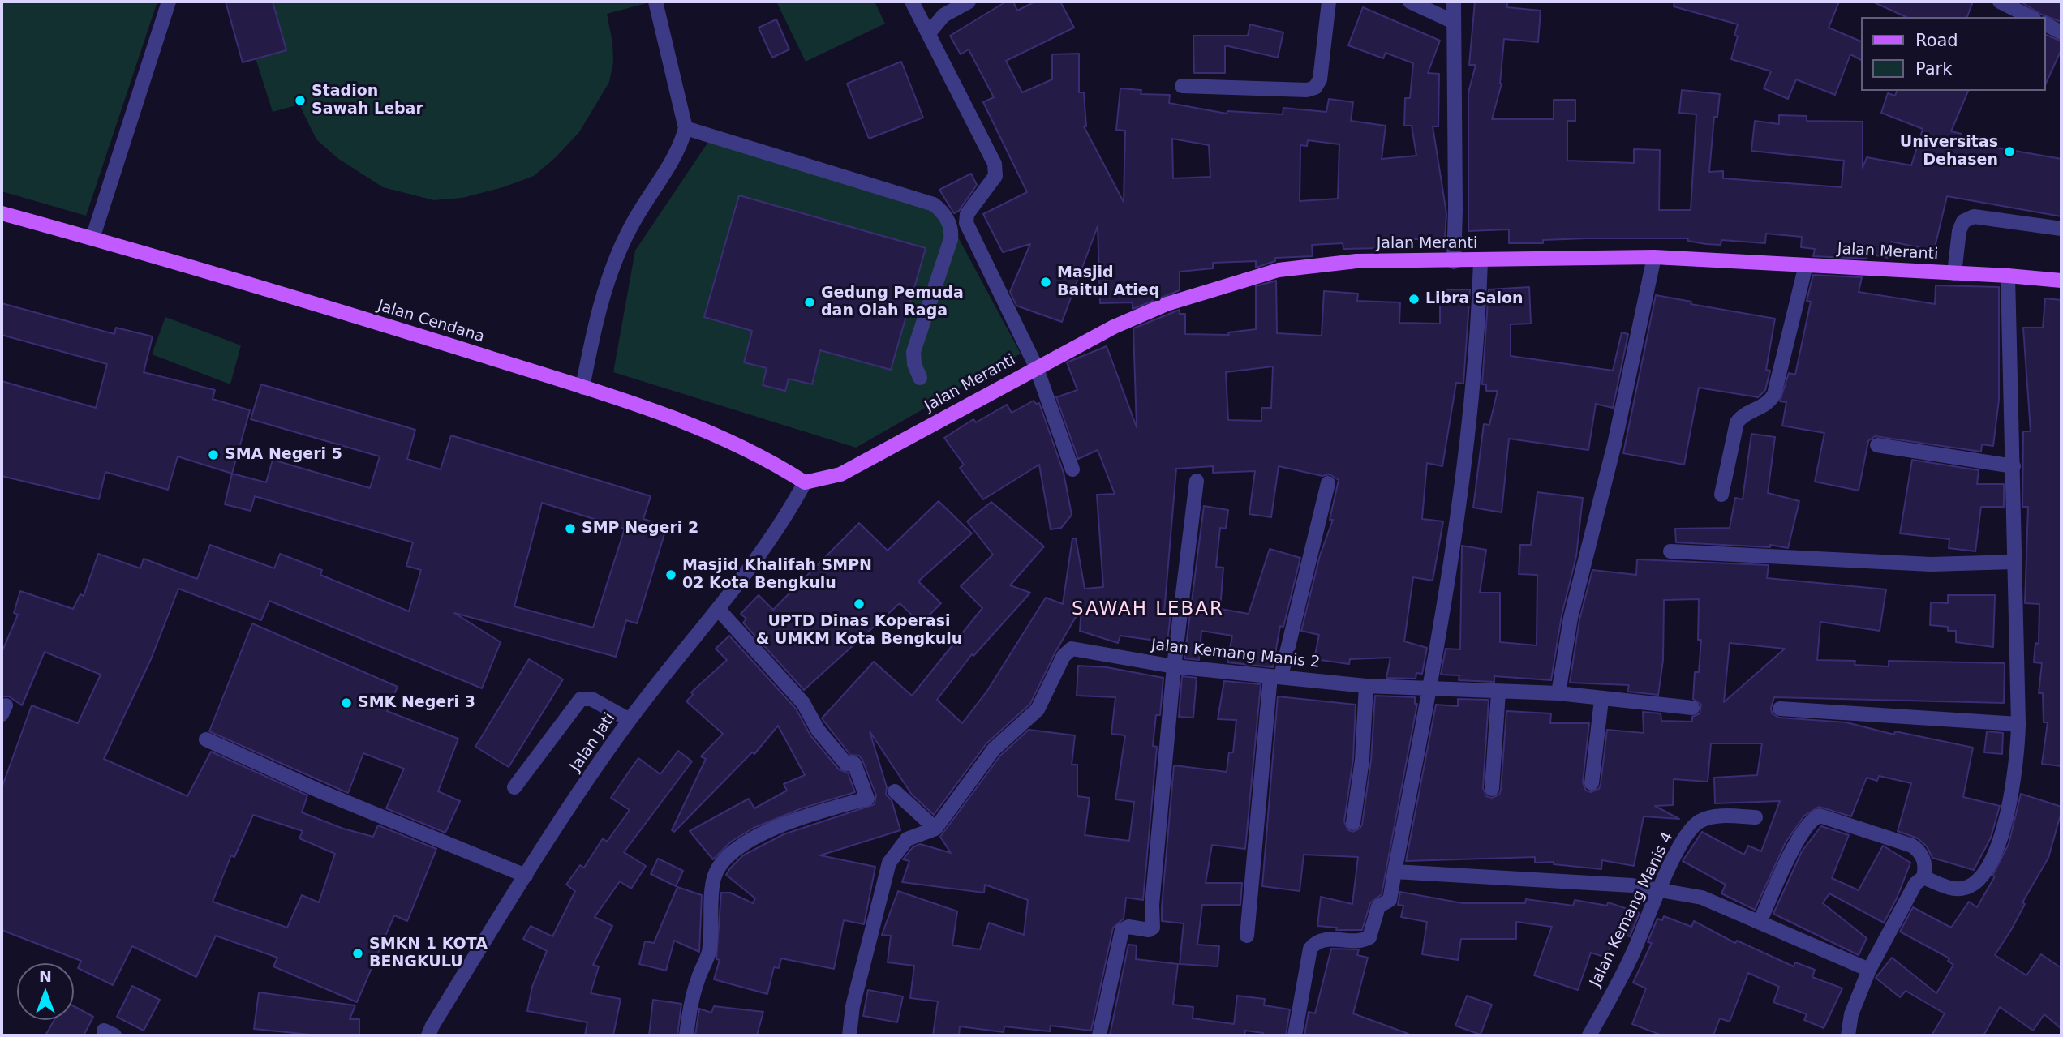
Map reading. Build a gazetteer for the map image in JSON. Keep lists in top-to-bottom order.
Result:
{
  "streets": {
    "main road": ["Jalan Meranti", "Jalan Cendana"],
    "street": ["Jalan Kemang Manis 2", "Jalan Jati", "Jalan Kemang Manis 4"]
  },
  "crossings": [
    ["Jalan Meranti", "Jalan Cendana"],
    ["Jalan Meranti", "Jalan Jati"],
    ["Jalan Cendana", "Jalan Jati"]
  ],
  "districts": ["SAWAH LEBAR"],
  "places": [
    "Stadion Sawah Lebar",
    "Universitas Dehasen",
    "Masjid Baitul Atieq",
    "Libra Salon",
    "Gedung Pemuda dan Olah Raga",
    "SMA Negeri 5",
    "SMP Negeri 2",
    "Masjid Khalifah SMPN 02 Kota Bengkulu",
    "UPTD Dinas Koperasi & UMKM Kota Bengkulu",
    "SMK Negeri 3",
    "SMKN 1 KOTA BENGKULU"
  ],
  "legend": ["Road", "Park"],
  "north": "top"
}
